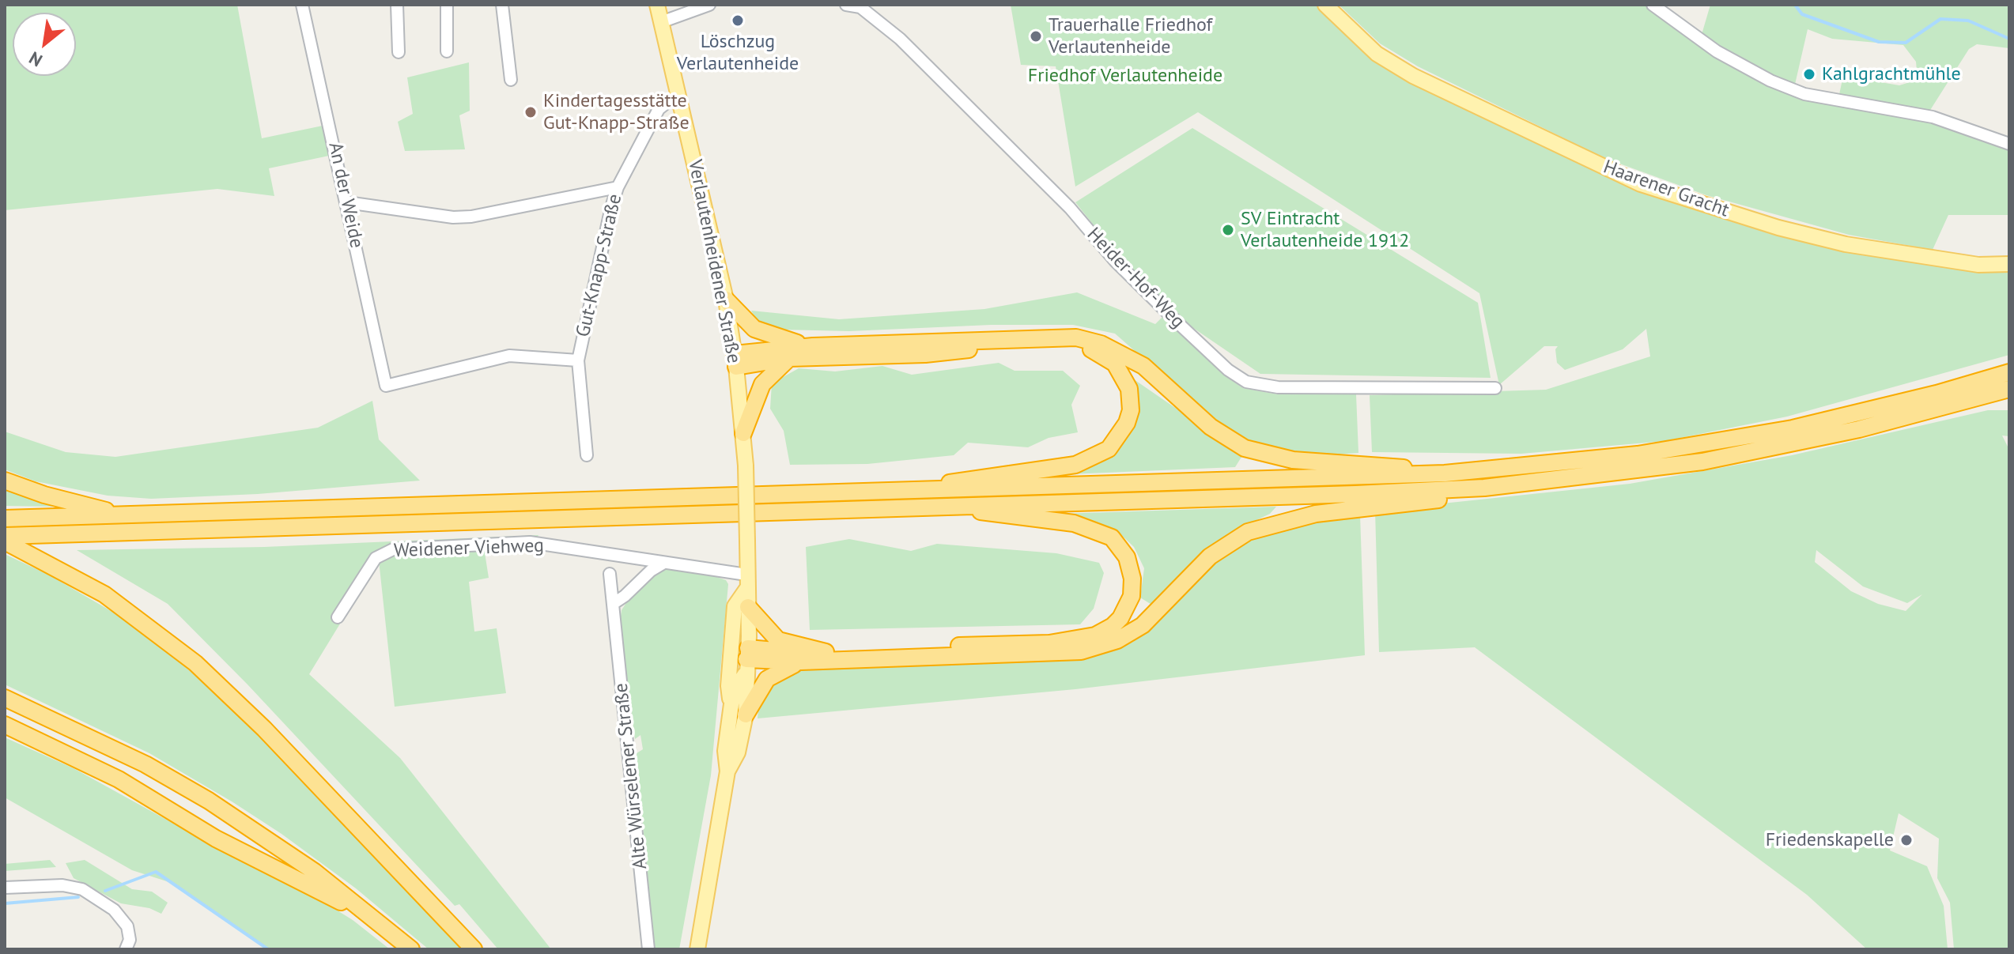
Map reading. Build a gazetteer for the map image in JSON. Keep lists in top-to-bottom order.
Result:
{
  "streets": {
    "main road": ["Haarener Gracht", "Verlautenheidener Straße"],
    "street": [
      "An der Weide",
      "Gut-Knapp-Straße",
      "Heider-Hof-Weg",
      "Weidener Viehweg",
      "Alte Würselener Straße"
    ]
  },
  "crossings": [
    ["An der Weide", "Gut-Knapp-Straße"],
    ["Verlautenheidener Straße", "Gut-Knapp-Straße"],
    ["Verlautenheidener Straße", "Weidener Viehweg"]
  ],
  "parks": ["Friedhof Verlautenheide"],
  "places": [
    "Löschzug Verlautenheide",
    "Trauerhalle Friedhof Verlautenheide",
    "Kahlgrachtmühle",
    "Kindertagesstätte Gut-Knapp-Straße",
    "SV Eintracht Verlautenheide 1912",
    "Friedenskapelle"
  ],
  "north": "bottom left"
}
